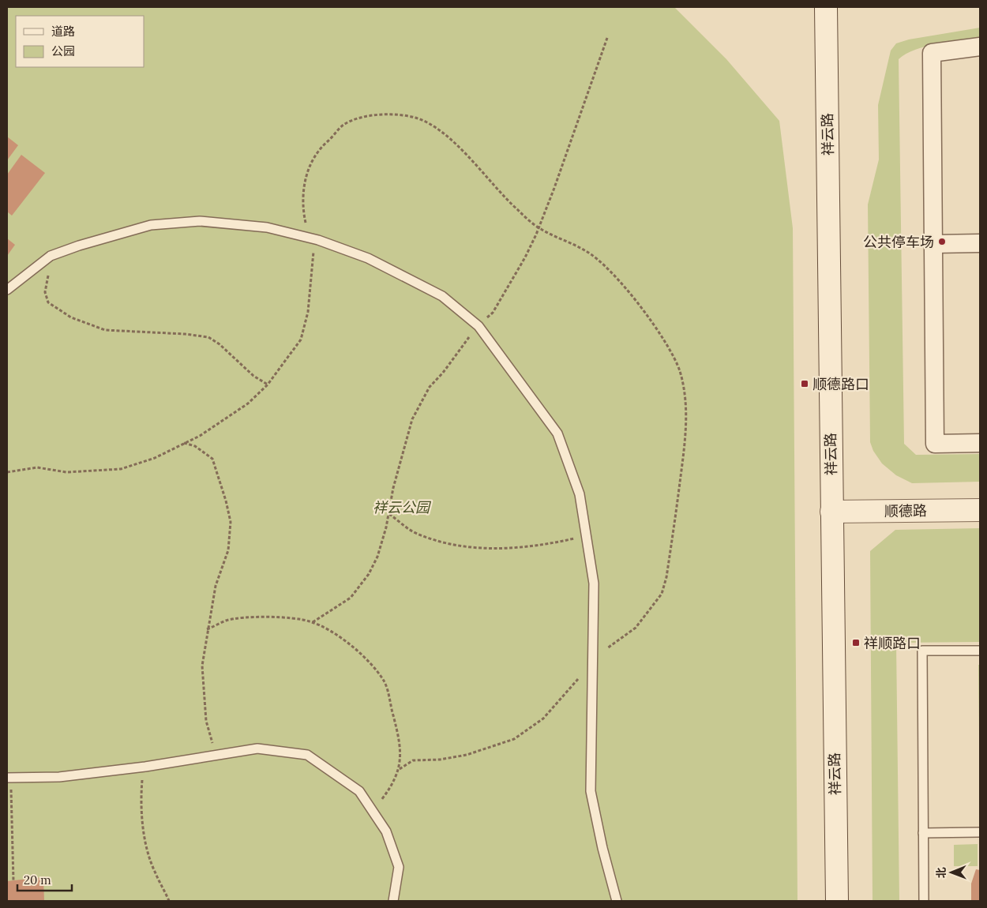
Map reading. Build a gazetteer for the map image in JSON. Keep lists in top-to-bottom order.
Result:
{
  "streets": {
    "main road": ["祥云路", "顺德路"]
  },
  "crossings": [
    ["祥云路", "顺德路"]
  ],
  "parks": ["祥云公园"],
  "places": {
    "other": ["公共停车场"],
    "transit": ["顺德路口", "祥顺路口"]
  },
  "legend": ["道路", "公园"],
  "scale_bar": "20 m",
  "north": "left"
}
